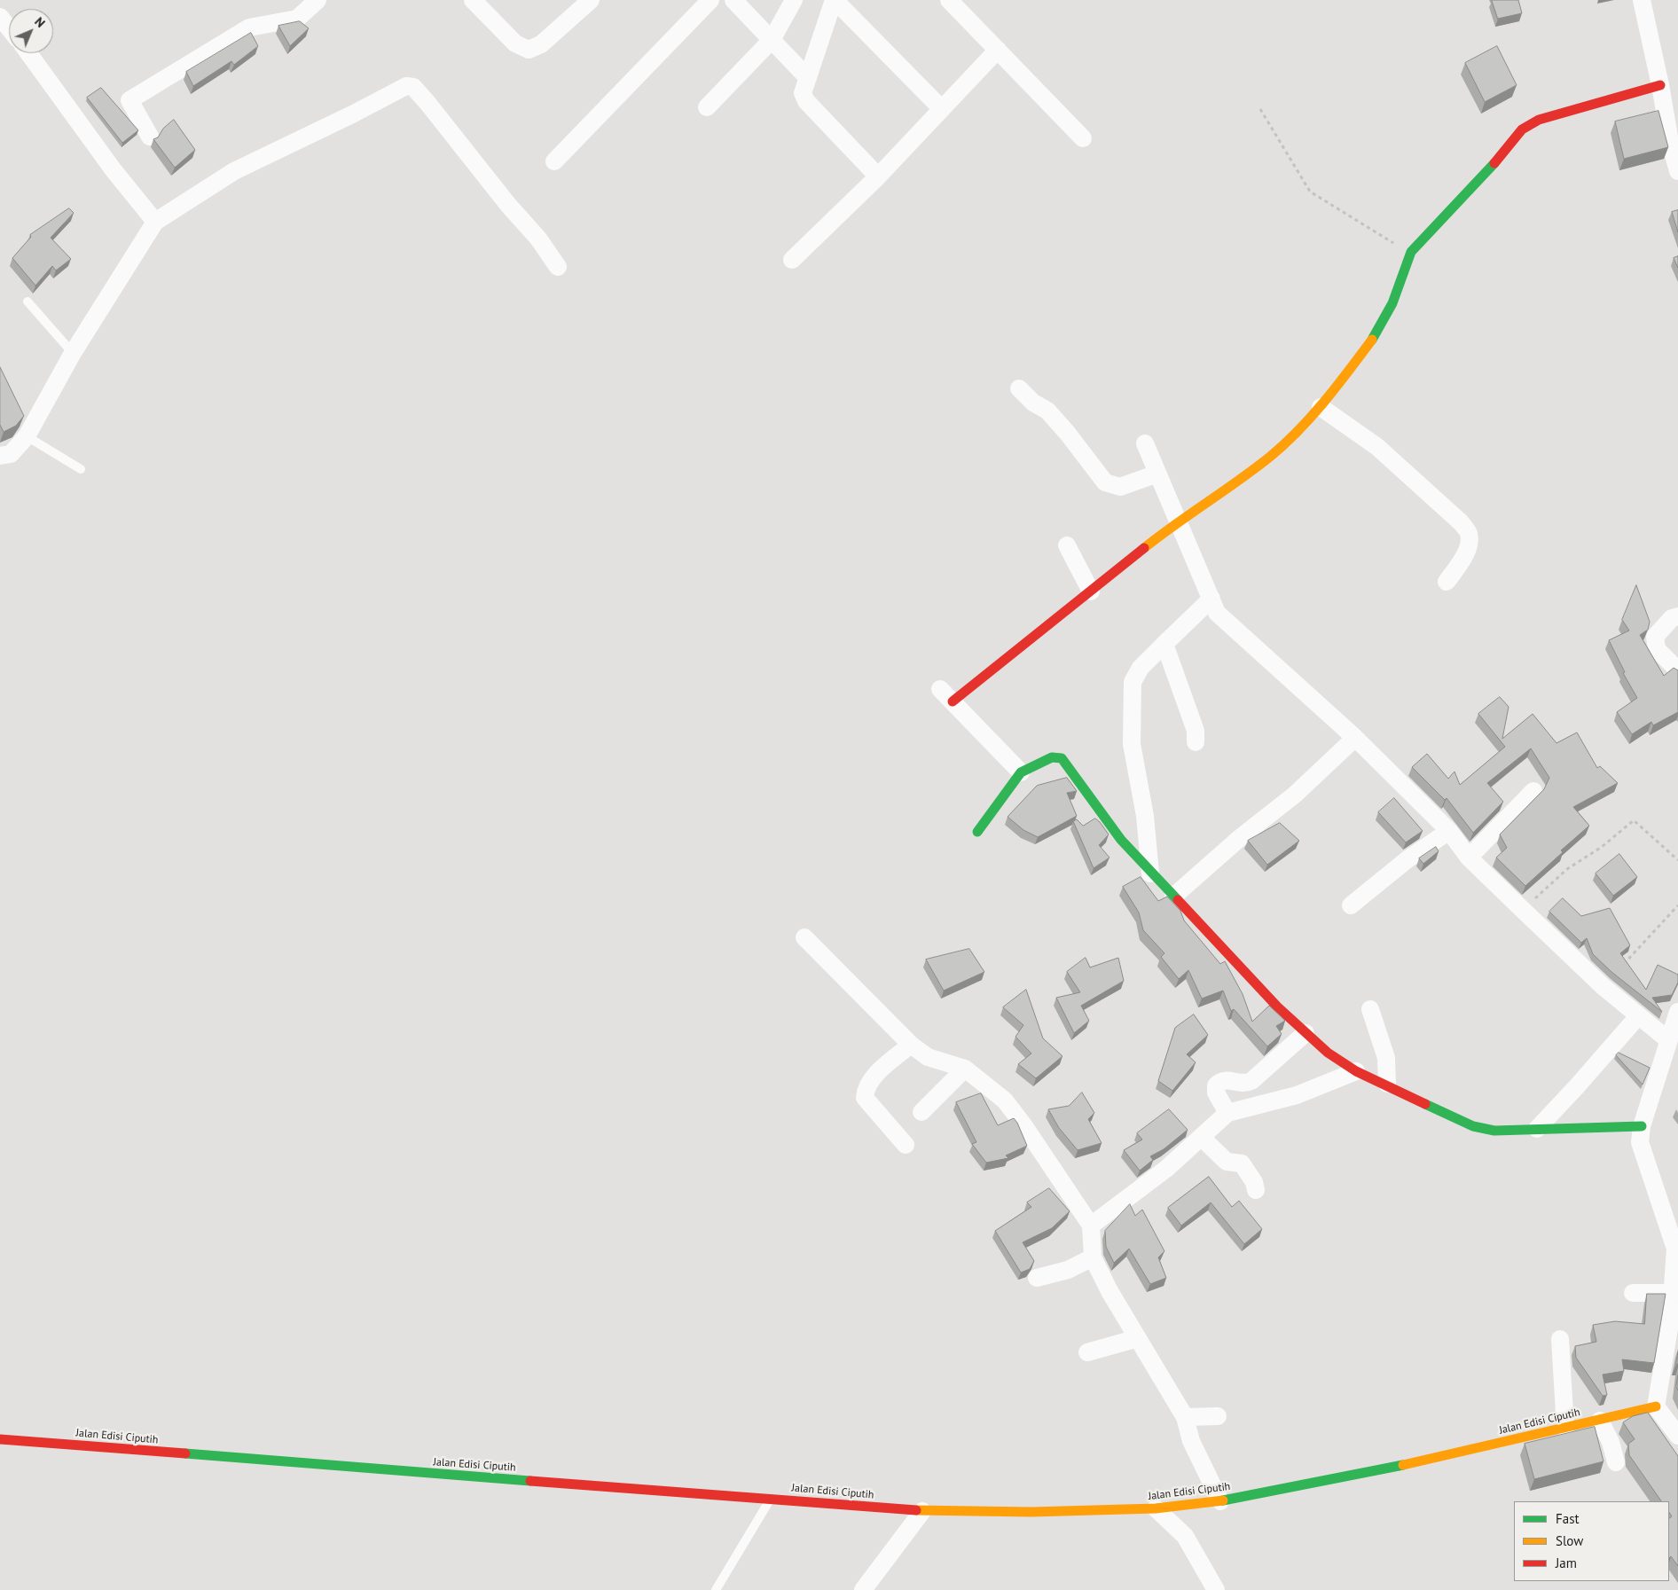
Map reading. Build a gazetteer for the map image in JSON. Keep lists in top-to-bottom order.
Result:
{
  "streets": {
    "street": ["Jalan Edisi Ciputih"]
  },
  "legend": ["Fast", "Slow", "Jam"],
  "north": "top right"
}
